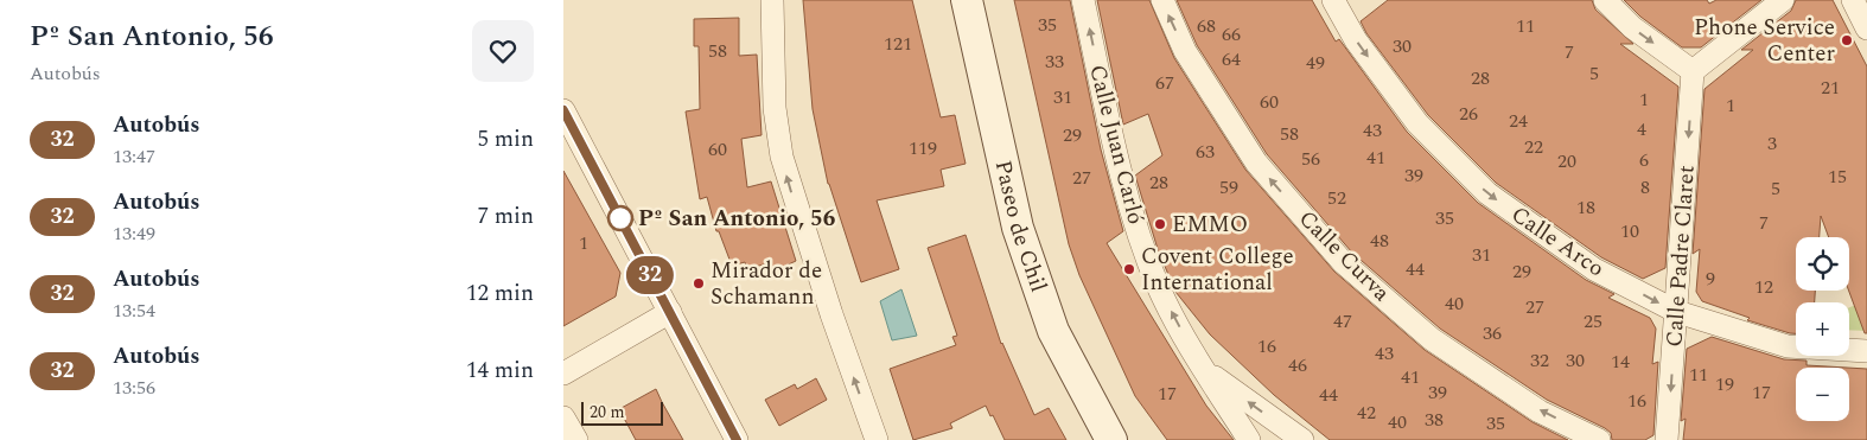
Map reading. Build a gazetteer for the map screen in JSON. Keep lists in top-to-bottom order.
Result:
{
  "streets": {
    "street": [
      "Calle Juan Carló",
      "Paseo de Chil",
      "Calle Arco",
      "Calle Curva",
      "Calle Padre Claret"
    ]
  },
  "crossings": [
    ["Calle Arco", "Calle Padre Claret"]
  ],
  "one_way": [
    "Calle Juan Carló",
    "Calle Arco",
    "Calle Curva",
    "Calle Padre Claret"
  ],
  "places": [
    "Phone Service Center",
    "Pº San Antonio, 56",
    "EMMO",
    "Covent College International",
    "Mirador de Schamann"
  ],
  "lines": ["bus line 32"],
  "house_numbers": [
    "35",
    "68",
    "11",
    "66",
    "121",
    "30",
    "58",
    "7",
    "64",
    "33",
    "49",
    "5",
    "28",
    "67",
    "21",
    "31",
    "1",
    "60",
    "1",
    "26",
    "24",
    "4",
    "43",
    "58",
    "29",
    "3",
    "22",
    "119",
    "60",
    "63",
    "41",
    "56",
    "6",
    "20",
    "39",
    "15",
    "27",
    "28",
    "59",
    "8",
    "5",
    "52",
    "18",
    "35",
    "7",
    "10",
    "48",
    "1",
    "31",
    "44",
    "29",
    "9",
    "12",
    "40",
    "27",
    "47",
    "25",
    "36",
    "16",
    "43",
    "32",
    "30",
    "14",
    "46",
    "11",
    "41",
    "19",
    "39",
    "17",
    "17",
    "44",
    "16",
    "42",
    "38",
    "40",
    "35"
  ],
  "scale_bar": "20 m",
  "page": {
    "heading": ["Pº San Antonio, 56", "Autobús"],
    "on_map": "32",
    "list": [
      {
        "mark": "32",
        "name": "Autobús",
        "note": "13:47",
        "value": "5 min"
      },
      {
        "mark": "32",
        "name": "Autobús",
        "note": "13:49",
        "value": "7 min"
      },
      {
        "mark": "32",
        "name": "Autobús",
        "note": "13:54",
        "value": "12 min"
      },
      {
        "mark": "32",
        "name": "Autobús",
        "note": "13:56",
        "value": "14 min"
      }
    ],
    "map_buttons": ["+", "−"],
    "scale": "20 m"
  }
}
